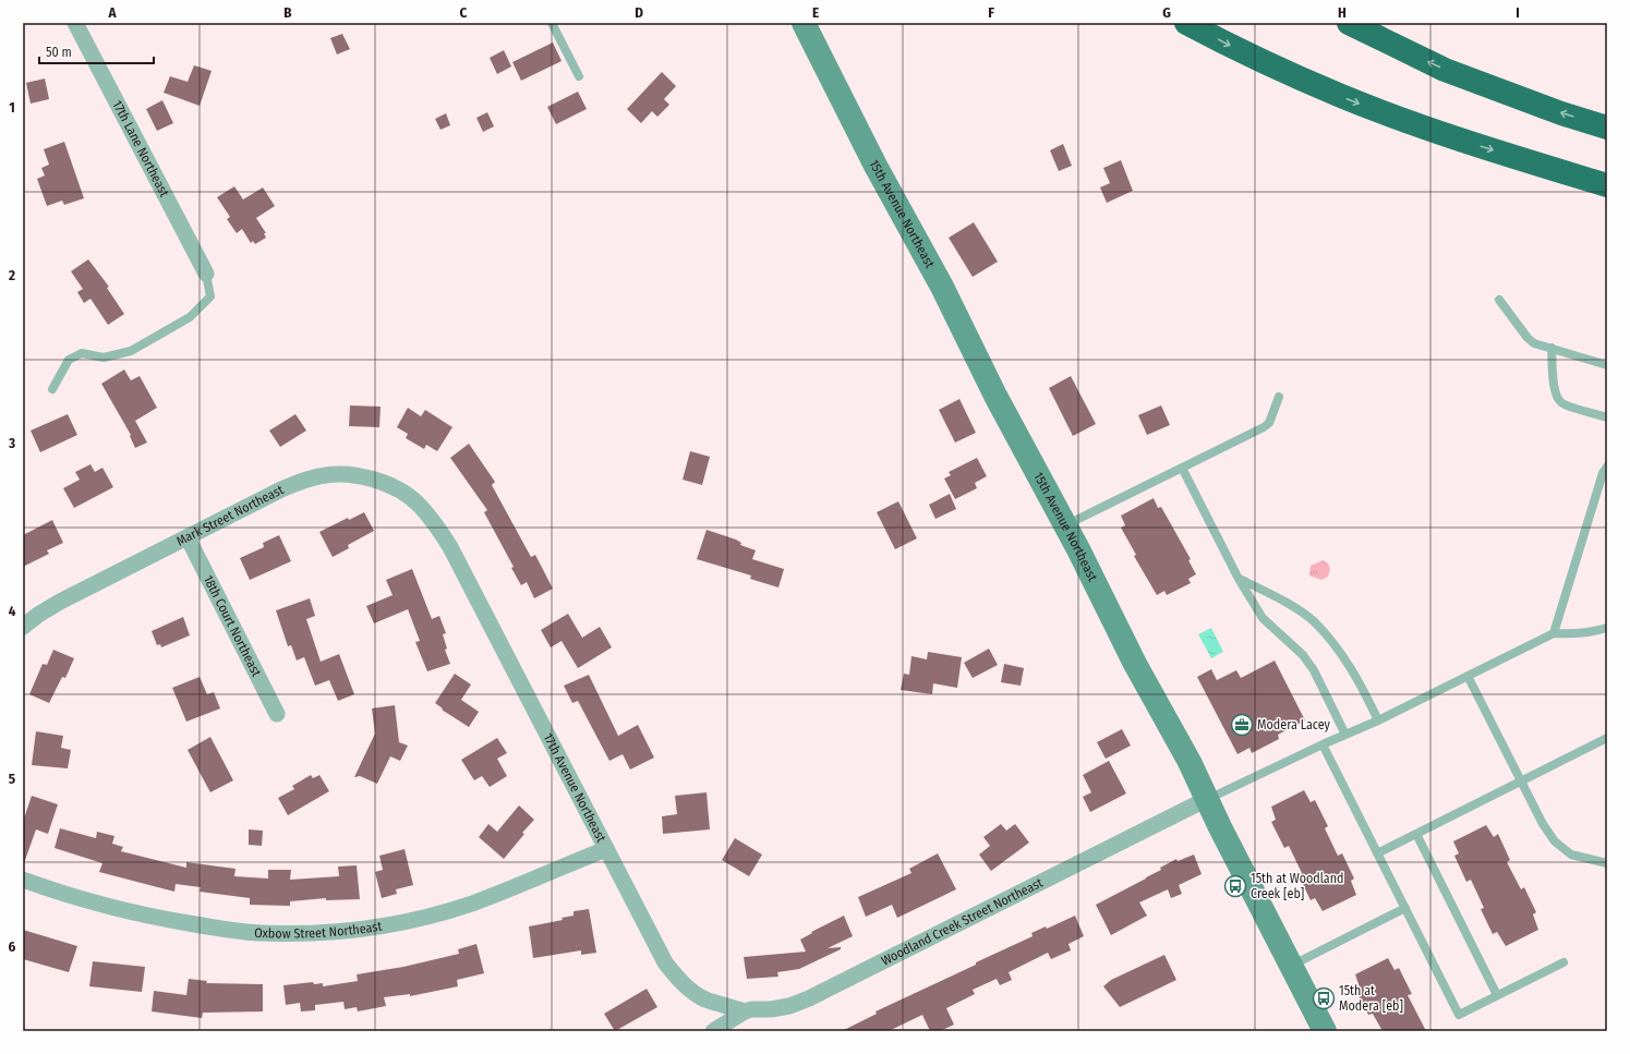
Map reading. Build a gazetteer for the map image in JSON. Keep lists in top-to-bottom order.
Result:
{
  "streets": {
    "street": [
      "17th Lane Northeast",
      "15th Avenue Northeast",
      "Mark Street Northeast",
      "18th Court Northeast",
      "17th Avenue Northeast",
      "Woodland Creek Street Northeast",
      "Oxbow Street Northeast"
    ]
  },
  "crossings": [
    ["15th Avenue Northeast", "Woodland Creek Street Northeast"],
    ["Mark Street Northeast", "18th Court Northeast"],
    ["Mark Street Northeast", "17th Avenue Northeast"],
    ["17th Avenue Northeast", "Woodland Creek Street Northeast"],
    ["17th Avenue Northeast", "Oxbow Street Northeast"]
  ],
  "places": {
    "office": ["Modera Lacey"],
    "bus stop": ["15th at Woodland Creek [eb]", "15th at Modera [eb]"]
  },
  "scale_bar": "50 m",
  "grid": {
    "columns": [
      "A",
      "B",
      "C",
      "D",
      "E",
      "F",
      "G",
      "H",
      "I"
    ],
    "rows": [
      "1",
      "2",
      "3",
      "4",
      "5",
      "6"
    ]
  }
}
